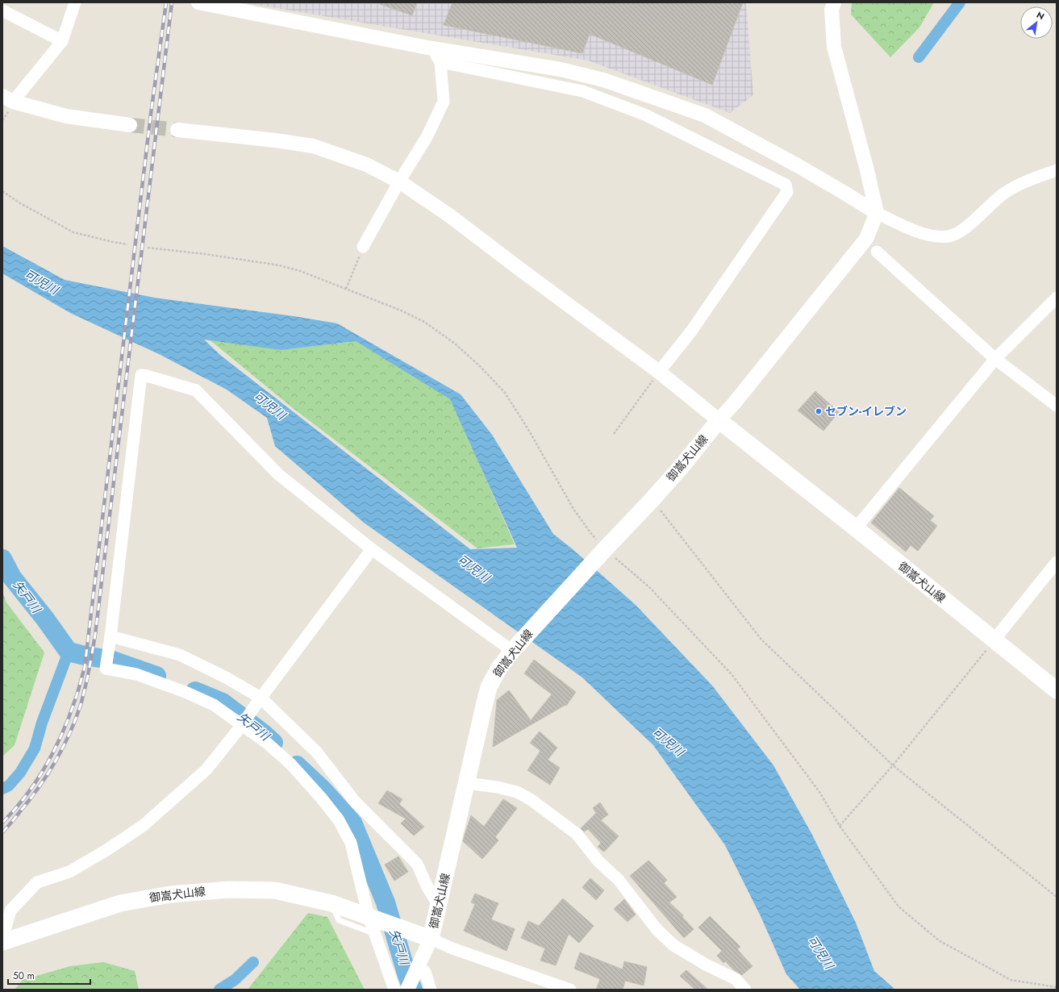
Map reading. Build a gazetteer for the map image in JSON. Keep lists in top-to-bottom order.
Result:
{
  "streets": {
    "main road": ["御嵩犬山線"]
  },
  "water": ["可児川", "矢戸川"],
  "places": ["セブン-イレブン"],
  "scale_bar": "50 m",
  "north": "top right"
}
